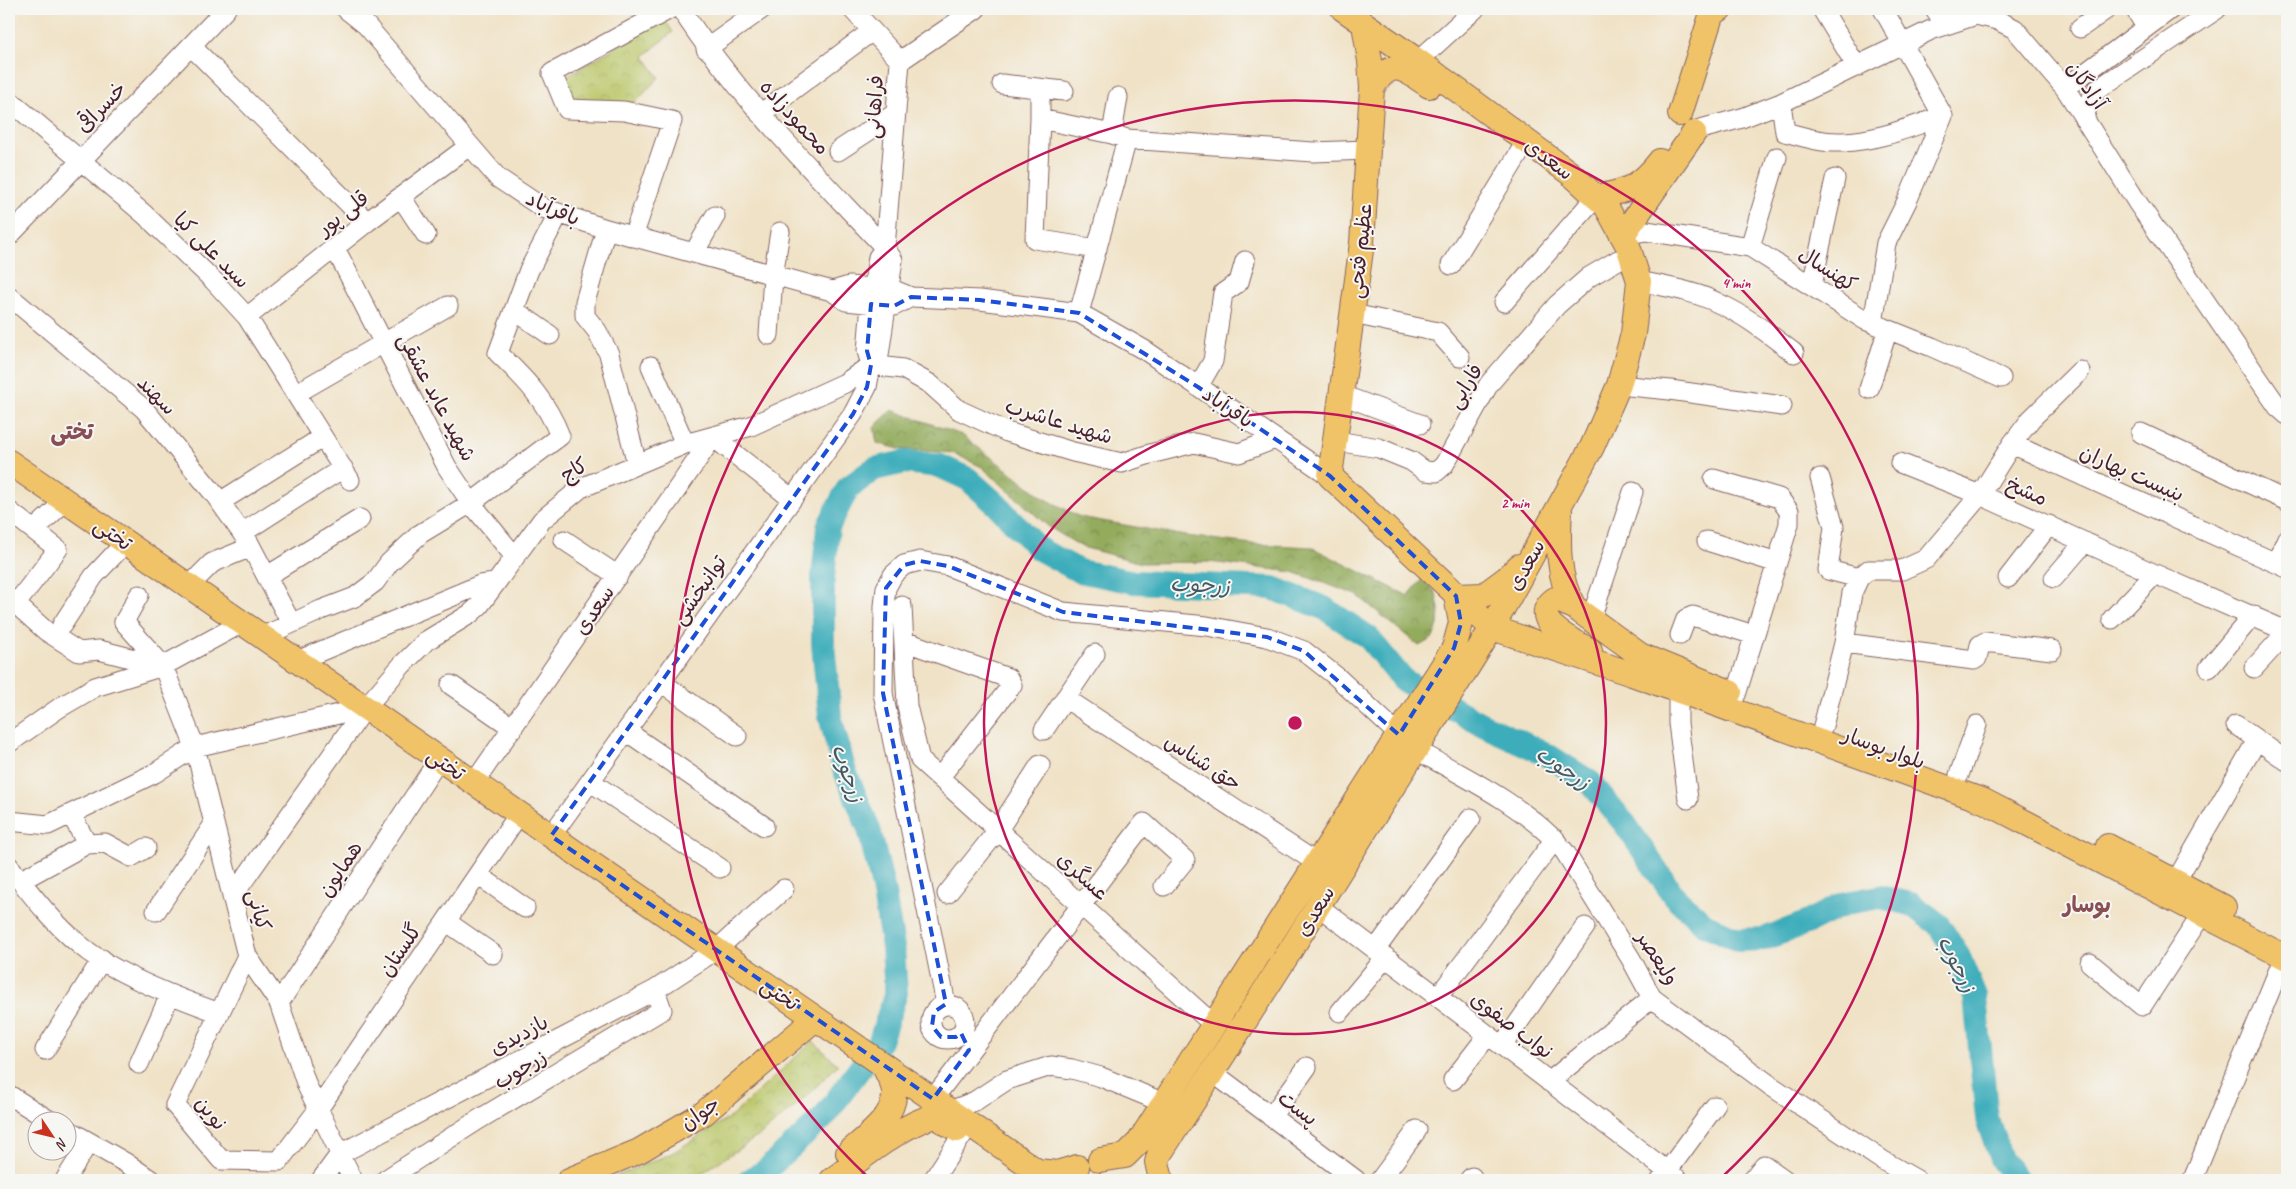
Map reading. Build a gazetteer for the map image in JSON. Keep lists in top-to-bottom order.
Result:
{
  "streets": {
    "main road": [
      "سعدی",
      "باقرآباد",
      "عظیم فتحی",
      "تختی",
      "بلوار بوسار",
      "جوان"
    ],
    "street": [
      "آزادگان",
      "خسراقی",
      "فراهانی",
      "محمودزاده",
      "قلی پور",
      "سید علی کیا",
      "کهنسال",
      "فارابی",
      "سهند",
      "شهید عابد عشقی",
      "شهید عاشرب",
      "کاج",
      "بنبست بهاران",
      "مشخ",
      "توانبخشی",
      "حق شناس",
      "همایون",
      "عسگری",
      "کیانی",
      "گلستان",
      "ولیعصر",
      "نواب صفوی",
      "بازدیدی",
      "زرجوب",
      "پست",
      "نوین"
    ]
  },
  "crossings": [
    ["خسراقی", "سید علی کیا"],
    ["فراهانی", "محمودزاده"],
    ["فراهانی", "باقرآباد"],
    ["فراهانی", "توانبخشی"],
    ["سعدی", "باقرآباد"],
    ["سعدی", "عظیم فتحی"],
    ["سعدی", "کهنسال"],
    ["سعدی", "کاج"],
    ["سعدی", "تختی"],
    ["سعدی", "بلوار بوسار"],
    ["سعدی", "حق شناس"],
    ["سعدی", "عسگری"],
    ["سعدی", "ولیعصر"],
    ["سعدی", "نواب صفوی"],
    ["سعدی", "پست"],
    ["باقرآباد", "قلی پور"],
    ["باقرآباد", "عظیم فتحی"],
    ["باقرآباد", "شهید عاشرب"],
    ["باقرآباد", "توانبخشی"],
    ["باقرآباد", "بلوار بوسار"],
    ["قلی پور", "سید علی کیا"],
    ["قلی پور", "شهید عابد عشقی"],
    ["سید علی کیا", "سهند"],
    ["عظیم فتحی", "فارابی"],
    ["شهید عابد عشقی", "کاج"],
    ["شهید عاشرب", "کاج"],
    ["شهید عاشرب", "توانبخشی"],
    ["کاج", "تختی"],
    ["کاج", "توانبخشی"],
    ["کاج", "کیانی"],
    ["تختی", "توانبخشی"],
    ["تختی", "همایون"],
    ["تختی", "گلستان"],
    ["تختی", "بازدیدی"],
    ["تختی", "جوان"],
    ["همایون", "کیانی"],
    ["کیانی", "گلستان"],
    ["کیانی", "بازدیدی"],
    ["کیانی", "نوین"],
    ["گلستان", "نوین"],
    ["بازدیدی", "زرجوب"]
  ],
  "districts": ["تختی", "بوسار"],
  "water": ["زرجوب"],
  "north": "bottom right",
  "rings": ["4 min", "2 min"]
}
